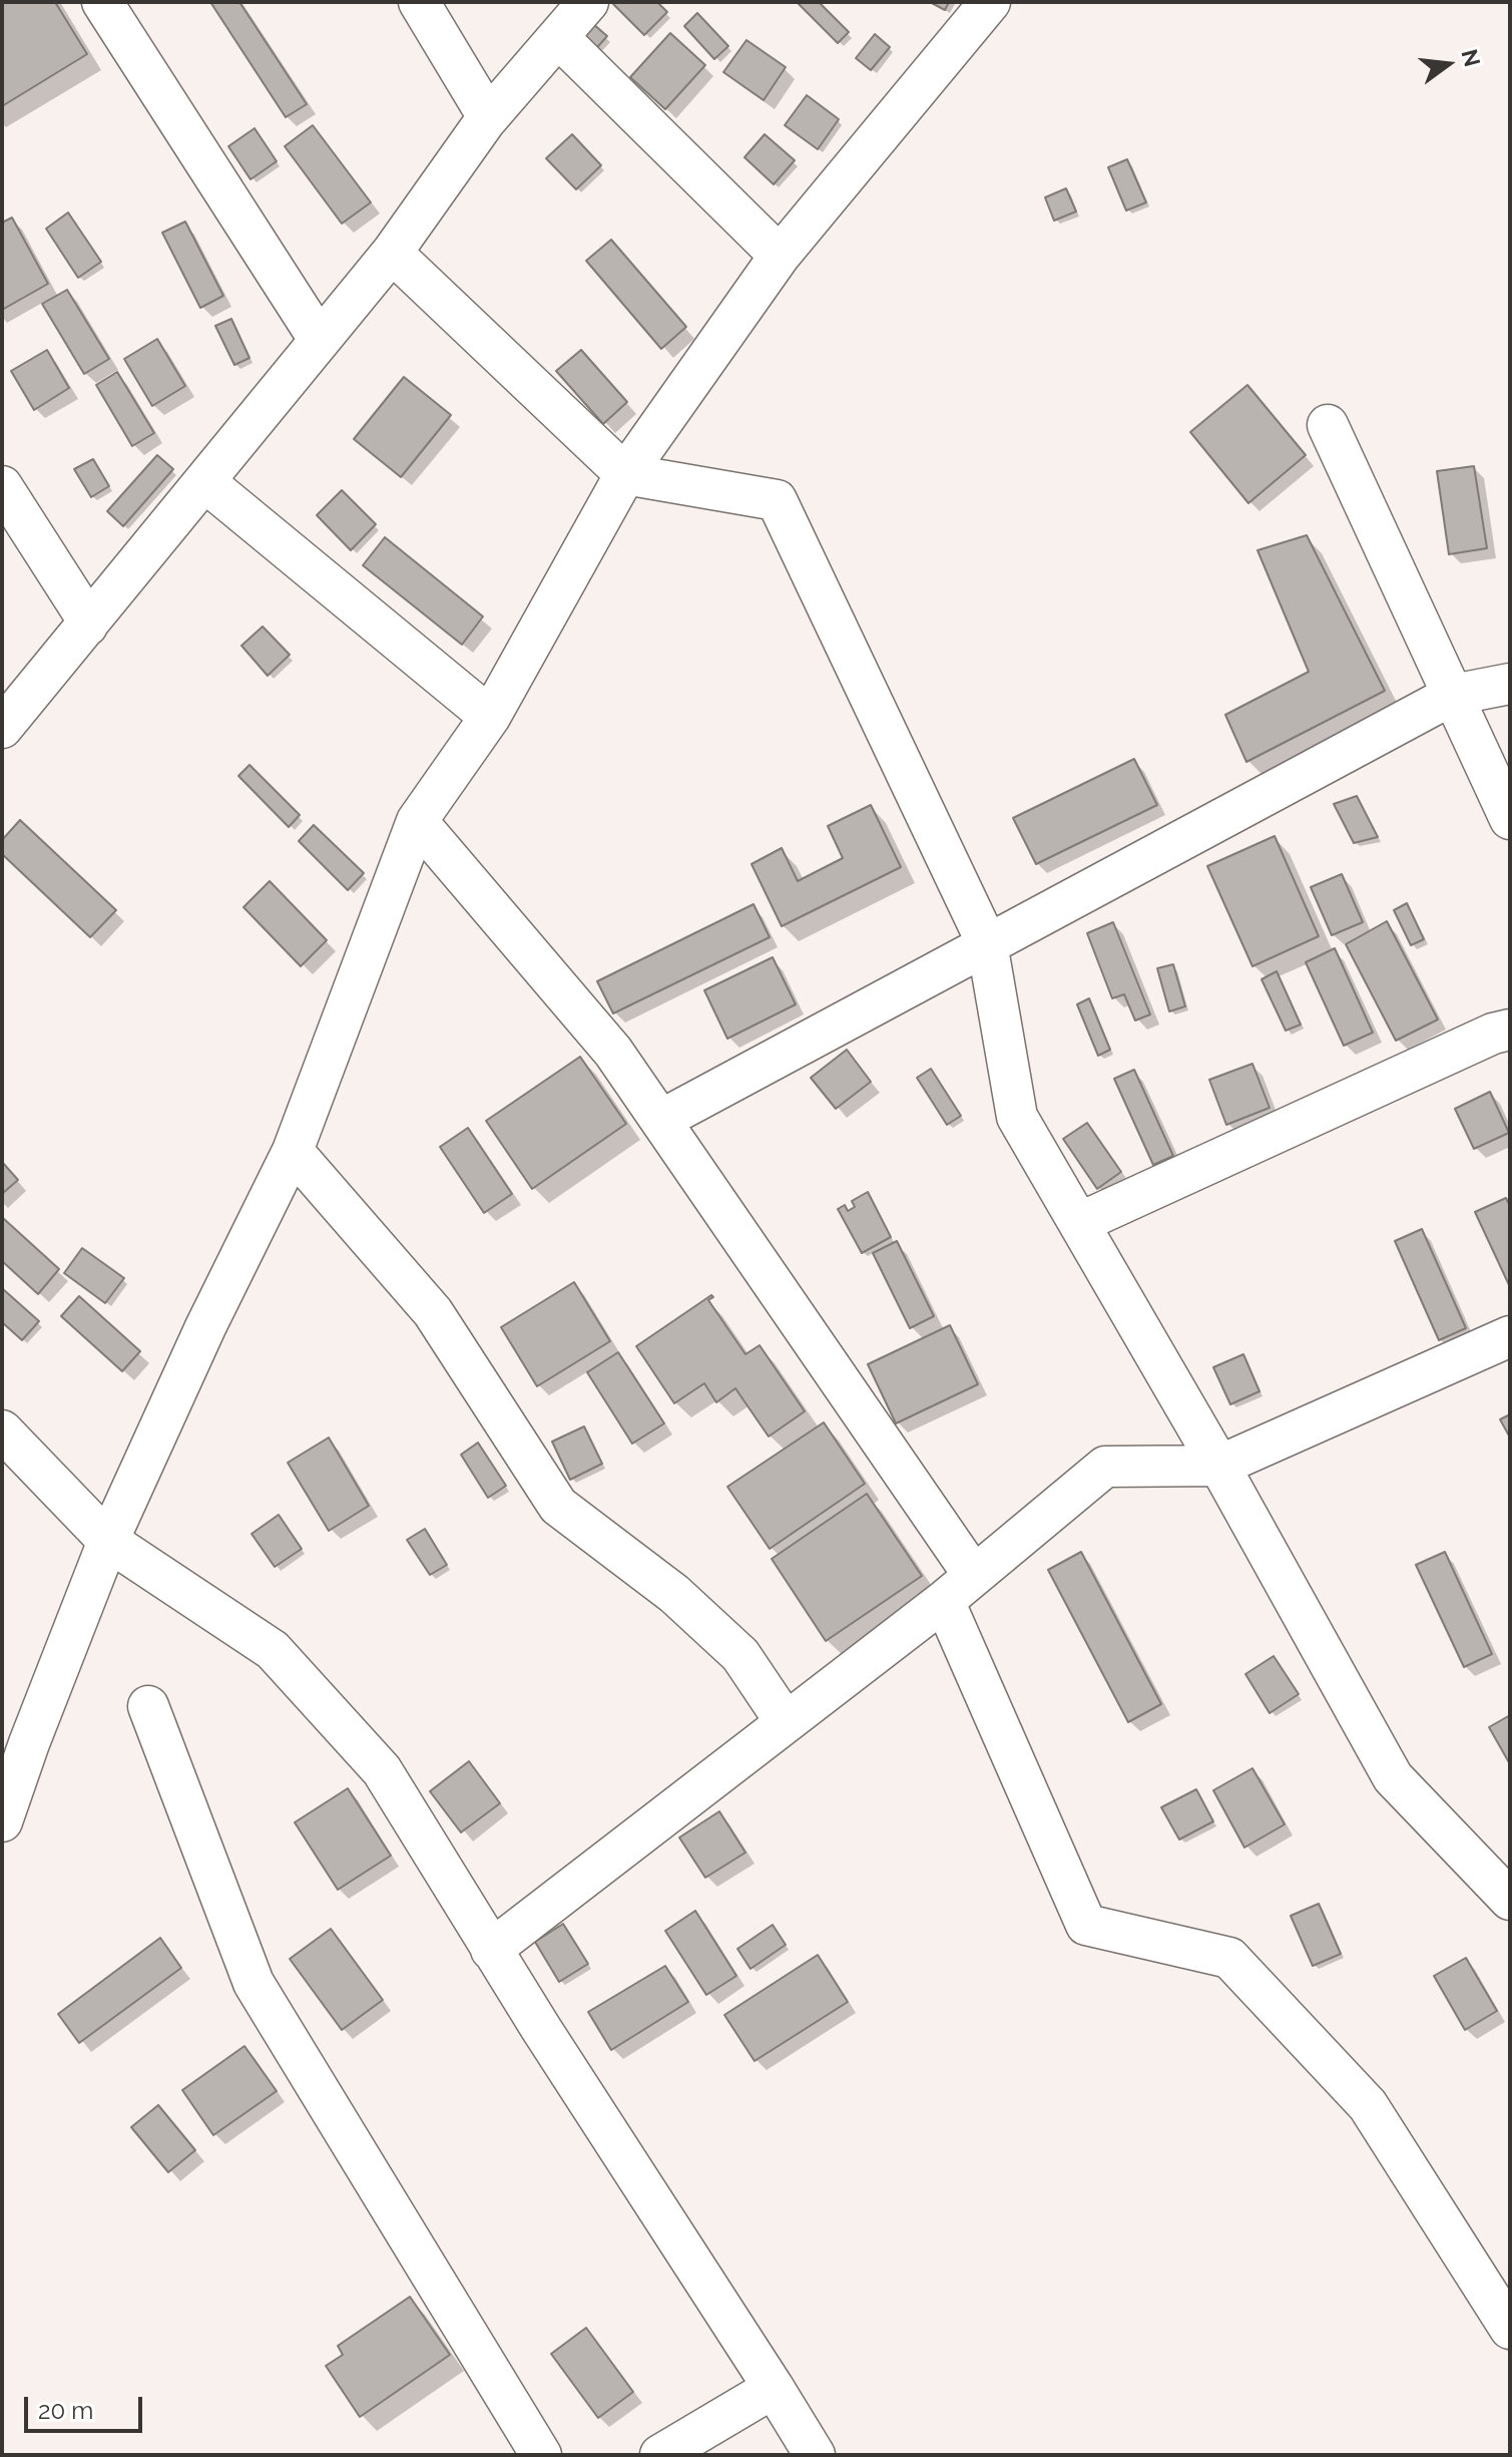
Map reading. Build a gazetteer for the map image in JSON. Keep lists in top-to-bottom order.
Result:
{
  "scale_bar": "20 m",
  "north": "right"
}
